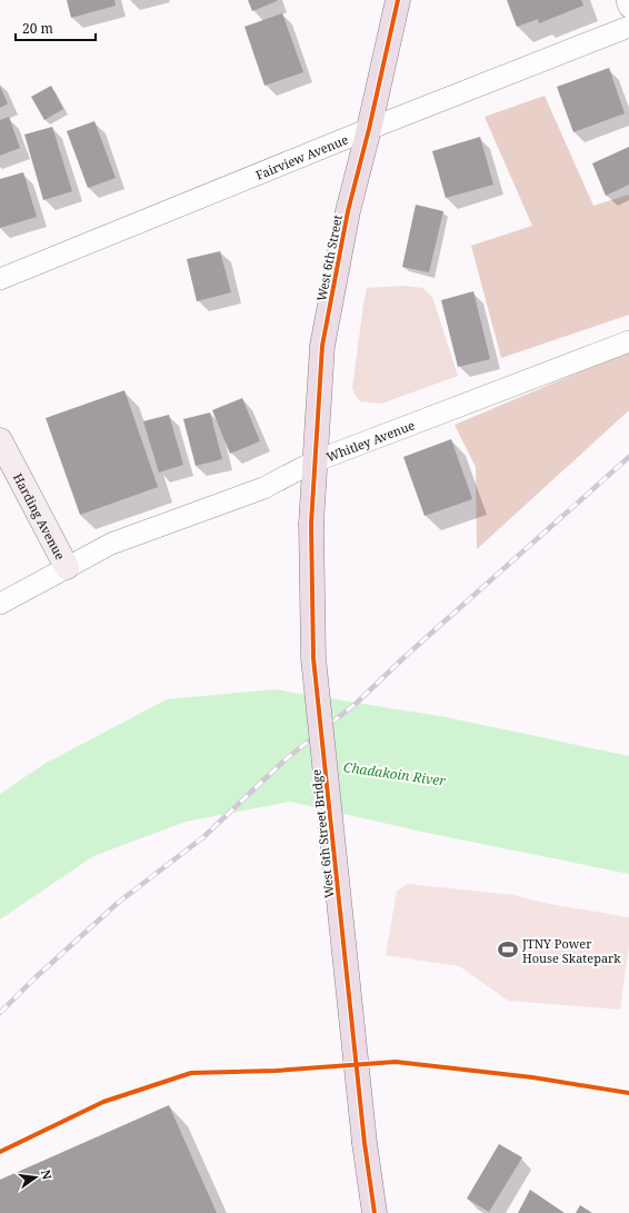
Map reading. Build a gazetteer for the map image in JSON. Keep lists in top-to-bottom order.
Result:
{
  "streets": {
    "main road": ["West 6th Street", "West 6th Street Bridge"],
    "street": ["Fairview Avenue", "Whitley Avenue", "Harding Avenue"]
  },
  "crossings": [
    ["Fairview Avenue", "West 6th Street"],
    ["West 6th Street", "Whitley Avenue"],
    ["West 6th Street", "West 6th Street Bridge"],
    ["Whitley Avenue", "Harding Avenue"]
  ],
  "water": ["Chadakoin River"],
  "places": {
    "sports": ["JTNY Power House Skatepark"]
  },
  "scale_bar": "20 m",
  "north": "right"
}
